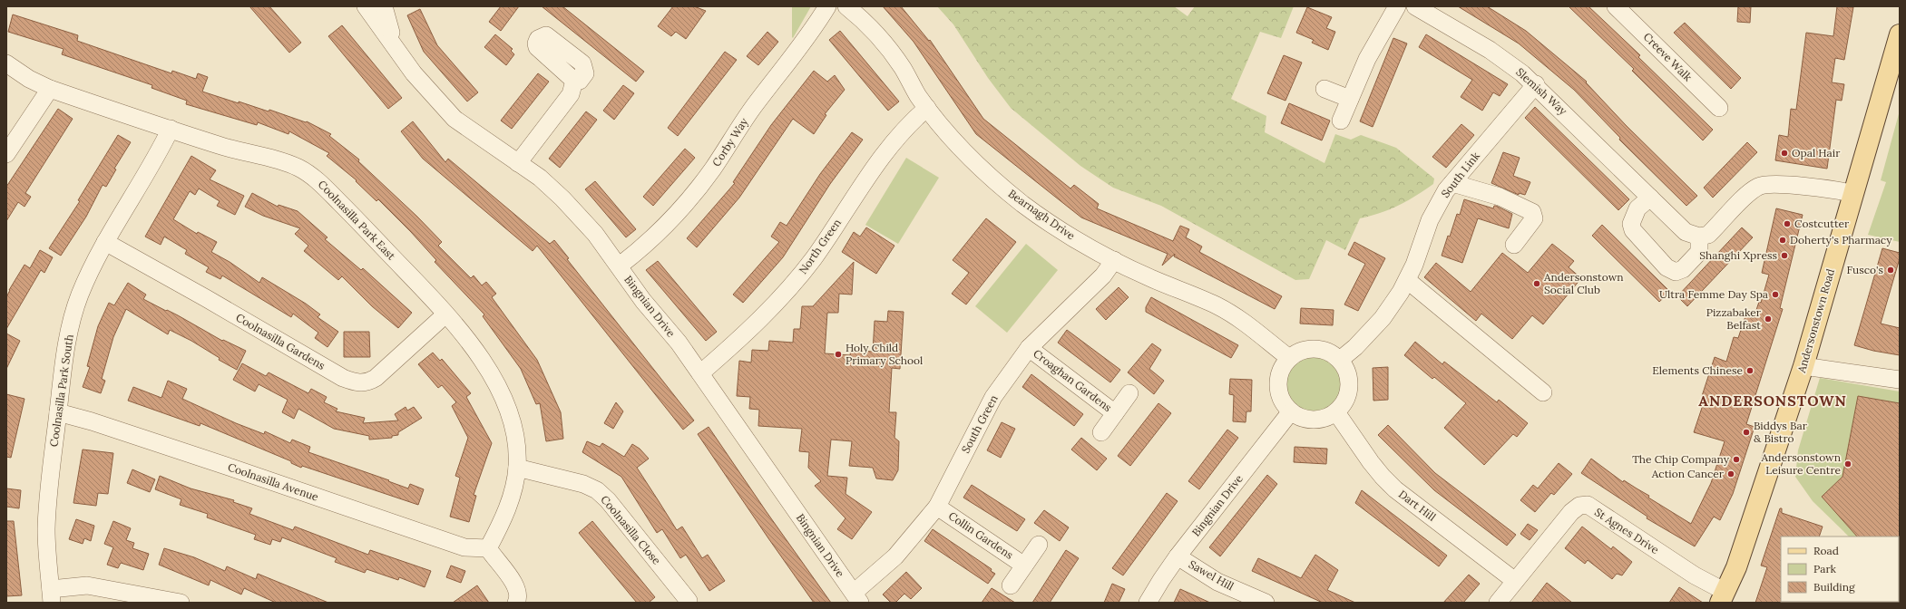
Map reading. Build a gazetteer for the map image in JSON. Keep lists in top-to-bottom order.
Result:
{
  "streets": {
    "main road": ["Andersonstown Road"],
    "street": [
      "Creeve Walk",
      "Slemish Way",
      "Corby Way",
      "South Link",
      "Bearnagh Drive",
      "Coolnasilla Park East",
      "North Green",
      "Bingnian Drive",
      "Coolnasilla Gardens",
      "Croaghan Gardens",
      "Coolnasilla Park South",
      "South Green",
      "Coolnasilla Avenue",
      "Dart Hill",
      "Coolnasilla Close",
      "St Agnes Drive",
      "Collin Gardens",
      "Sawel Hill"
    ]
  },
  "crossings": [
    ["Slemish Way", "South Link"],
    ["Corby Way", "Bingnian Drive"],
    ["South Link", "Bearnagh Drive"],
    ["South Link", "Bingnian Drive"],
    ["South Link", "Dart Hill"],
    ["Bearnagh Drive", "North Green"],
    ["Bearnagh Drive", "Bingnian Drive"],
    ["Bearnagh Drive", "South Green"],
    ["Bearnagh Drive", "Dart Hill"],
    ["Coolnasilla Park East", "Coolnasilla Gardens"],
    ["Coolnasilla Park East", "Coolnasilla Park South"],
    ["Coolnasilla Park East", "Coolnasilla Avenue"],
    ["Coolnasilla Park East", "Coolnasilla Close"],
    ["North Green", "Bingnian Drive"],
    ["Bingnian Drive", "South Green"],
    ["Bingnian Drive", "Dart Hill"],
    ["Bingnian Drive", "Sawel Hill"],
    ["Andersonstown Road", "St Agnes Drive"],
    ["Coolnasilla Gardens", "Coolnasilla Park South"],
    ["Croaghan Gardens", "South Green"],
    ["Coolnasilla Park South", "Coolnasilla Avenue"],
    ["South Green", "Collin Gardens"],
    ["Dart Hill", "St Agnes Drive"]
  ],
  "districts": ["ANDERSONSTOWN"],
  "places": [
    "Opal Hair",
    "Costcutter",
    "Doherty's Pharmacy",
    "Shanghi Xpress",
    "Fusco's",
    "Andersonstown Social Club",
    "Ultra Femme Day Spa",
    "Pizzabaker Belfast",
    "Holy Child Primary School",
    "Elements Chinese",
    "Biddys Bar & Bistro",
    "The Chip Company",
    "Andersonstown Leisure Centre",
    "Action Cancer"
  ],
  "legend": ["Road", "Park", "Building"]
}
